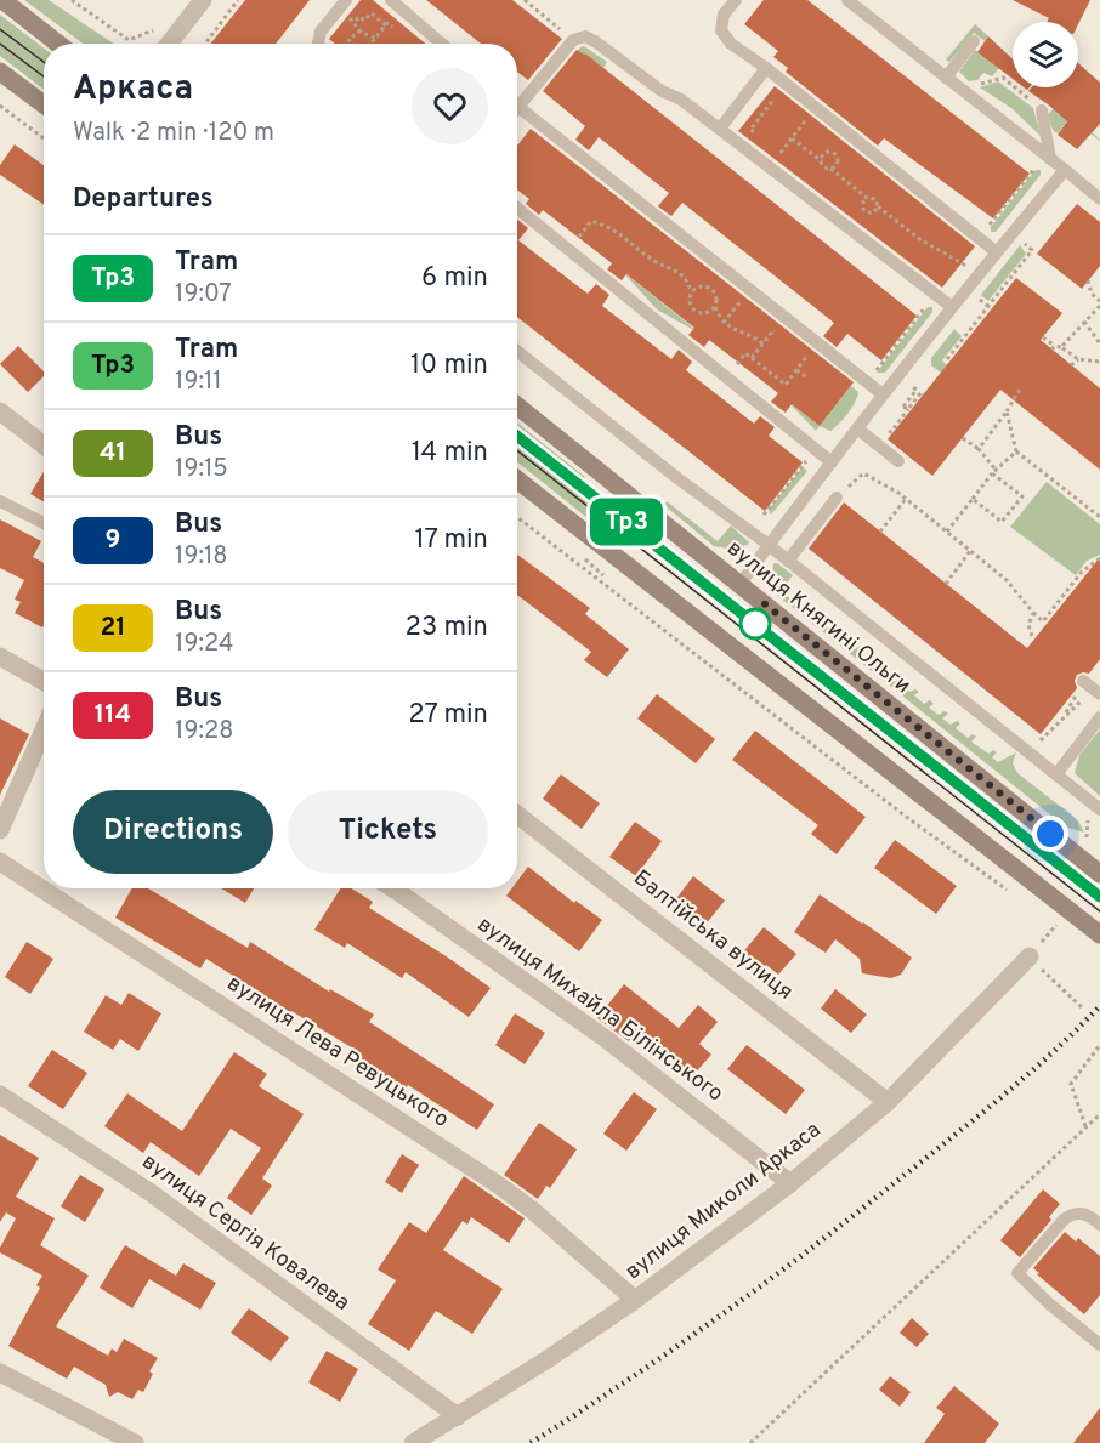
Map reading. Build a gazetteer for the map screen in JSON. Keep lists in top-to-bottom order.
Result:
{
  "streets": {
    "main road": ["вулиця Княгині Ольги"],
    "street": [
      "Балтійська вулиця",
      "вулиця Михайла Білінського",
      "вулиця Лева Ревуцького",
      "вулиця Миколи Аркаса",
      "вулиця Сергія Ковалева"
    ]
  },
  "crossings": [
    ["Балтійська вулиця", "вулиця Миколи Аркаса"],
    ["вулиця Михайла Білінського", "вулиця Миколи Аркаса"],
    ["вулиця Лева Ревуцького", "вулиця Миколи Аркаса"],
    ["вулиця Миколи Аркаса", "вулиця Сергія Ковалева"]
  ],
  "lines": ["tram line Тр3"],
  "page": {
    "on_map": "Тр3",
    "heading": [
      ["Аркаса", "Walk · 2 min · 120 m"],
      "Departures"
    ],
    "list": [
      {
        "mark": "Тр3",
        "name": "Tram",
        "note": "19:07",
        "value": "6 min"
      },
      {
        "mark": "Тр3",
        "name": "Tram",
        "note": "19:11",
        "value": "10 min"
      },
      {
        "mark": "41",
        "name": "Bus",
        "note": "19:15",
        "value": "14 min"
      },
      {
        "mark": "9",
        "name": "Bus",
        "note": "19:18",
        "value": "17 min"
      },
      {
        "mark": "21",
        "name": "Bus",
        "note": "19:24",
        "value": "23 min"
      },
      {
        "mark": "114",
        "name": "Bus",
        "note": "19:28",
        "value": "27 min"
      }
    ],
    "buttons": ["Directions", "Tickets"]
  }
}
